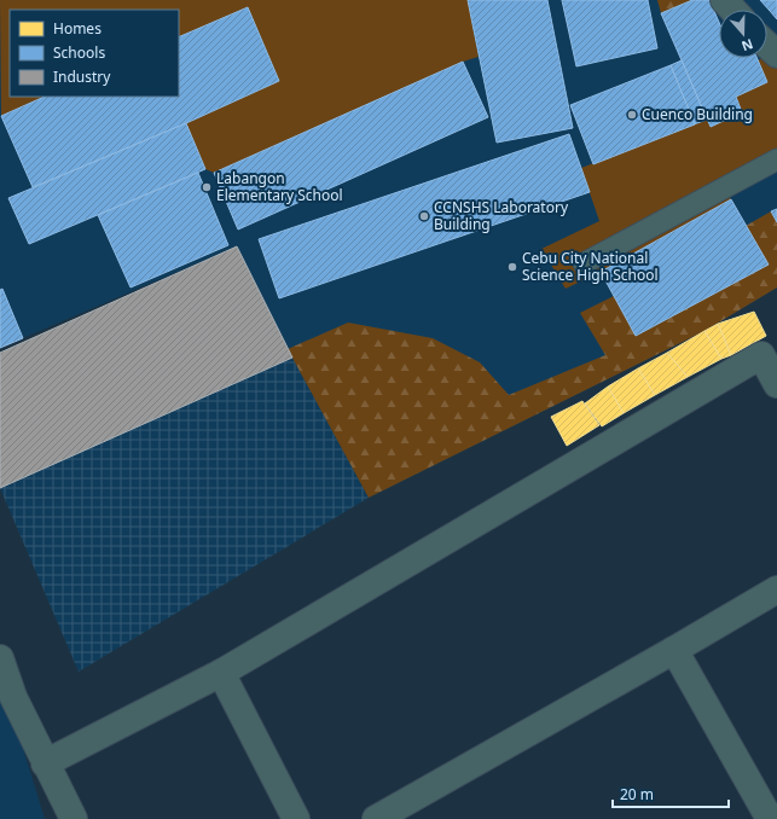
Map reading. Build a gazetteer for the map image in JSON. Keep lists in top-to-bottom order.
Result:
{
  "places": [
    "Cuenco Building",
    "Labangon Elementary School",
    "CCNSHS Laboratory Building",
    "Cebu City National Science High School"
  ],
  "legend": ["Homes", "Schools", "Industry"],
  "scale_bar": "20 m",
  "north": "bottom"
}
